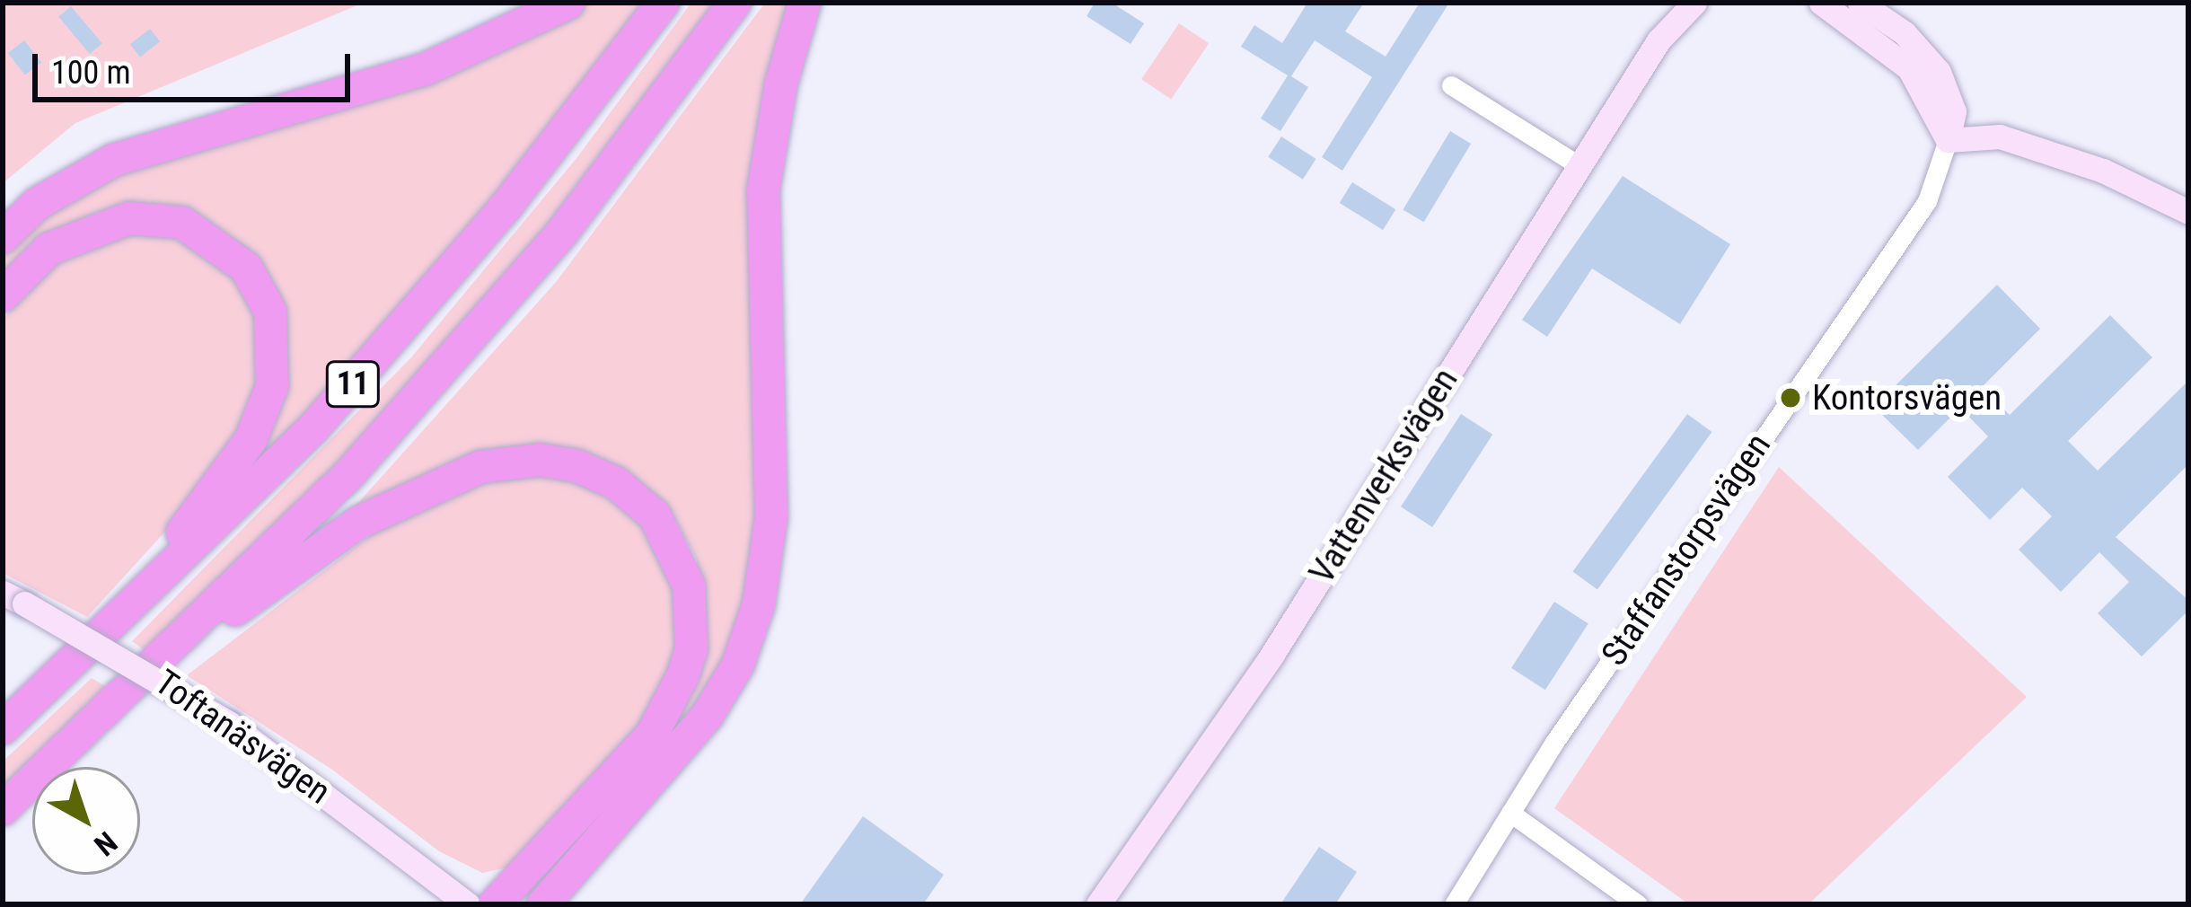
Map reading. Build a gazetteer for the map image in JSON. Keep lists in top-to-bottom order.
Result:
{
  "streets": {
    "highway": ["11"],
    "street": ["Vattenverksvägen", "Staffanstorpsvägen", "Toftanäsvägen"]
  },
  "places": ["Kontorsvägen"],
  "scale_bar": "100 m",
  "north": "bottom right"
}
